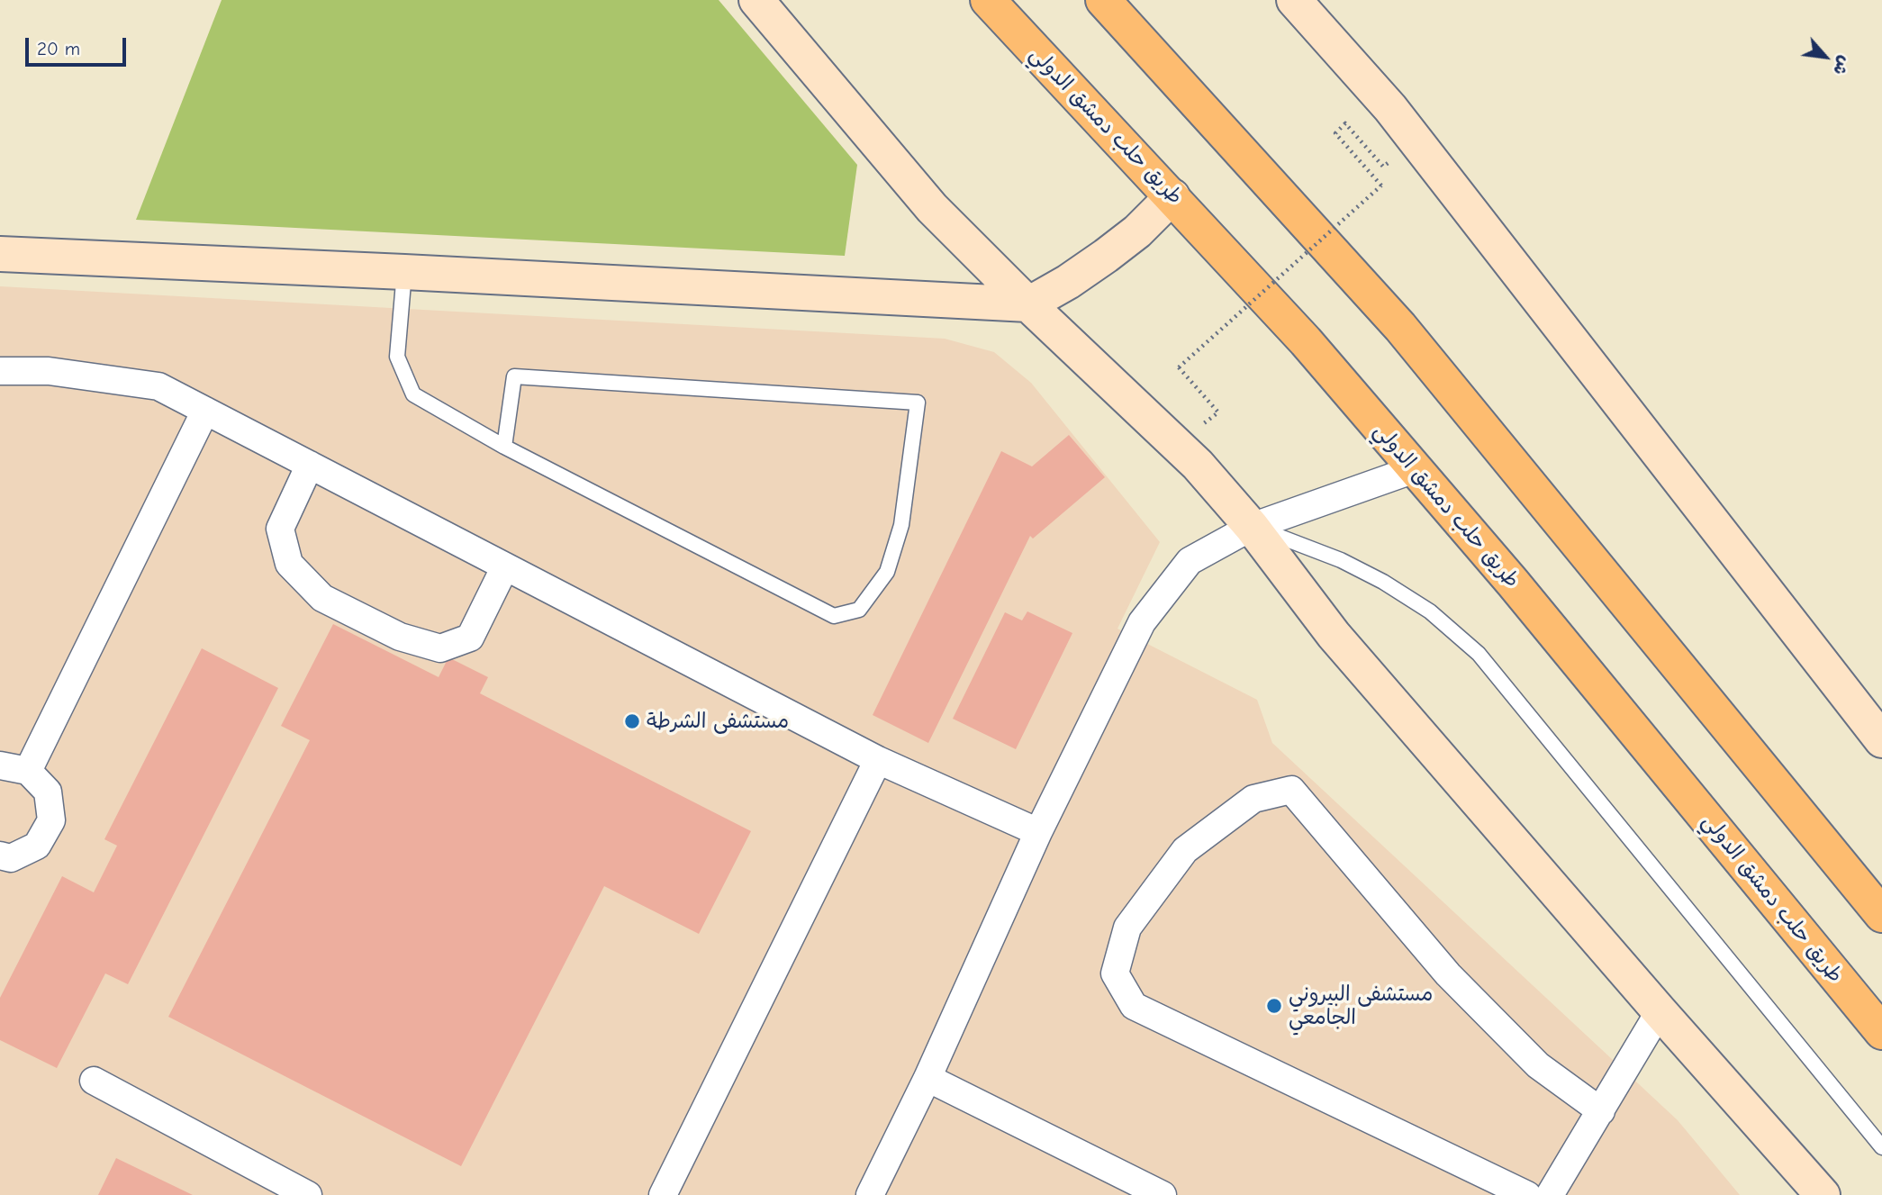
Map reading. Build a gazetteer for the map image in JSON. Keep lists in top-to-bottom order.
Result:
{
  "streets": {
    "highway": ["طريق حلب دمشق الدولي"]
  },
  "places": ["مستشفى الشرطة", "مستشفى البيروني الجامعي"],
  "scale_bar": "20 m",
  "north": "bottom right"
}
